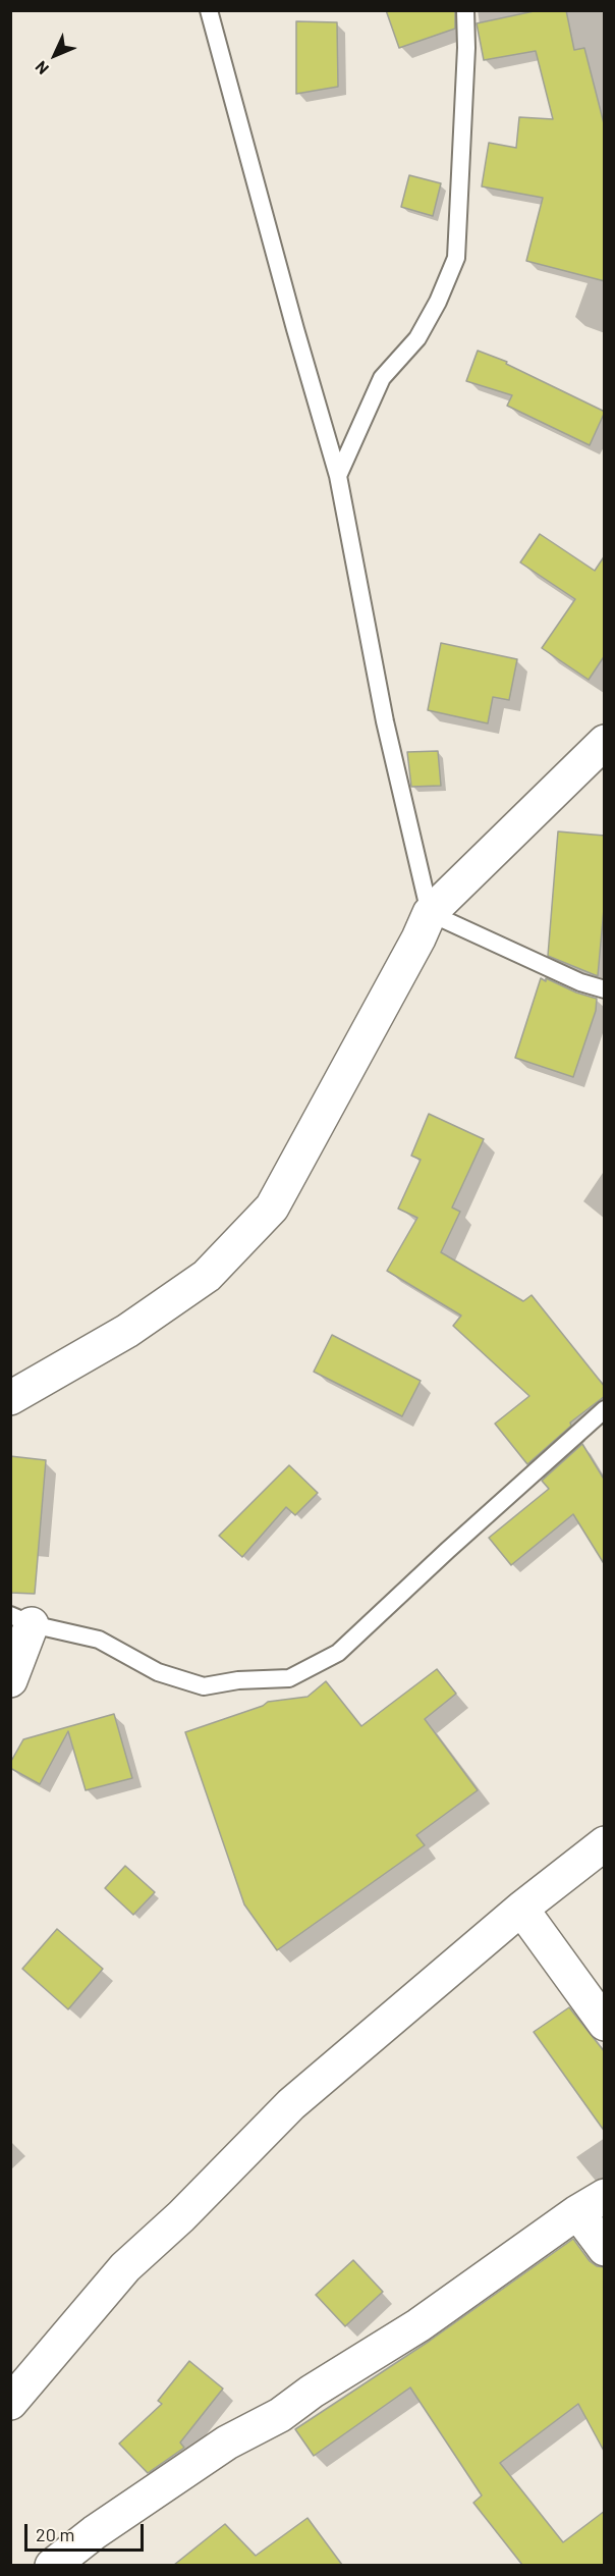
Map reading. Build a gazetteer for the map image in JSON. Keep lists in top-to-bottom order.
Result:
{
  "scale_bar": "20 m",
  "north": "bottom left"
}
